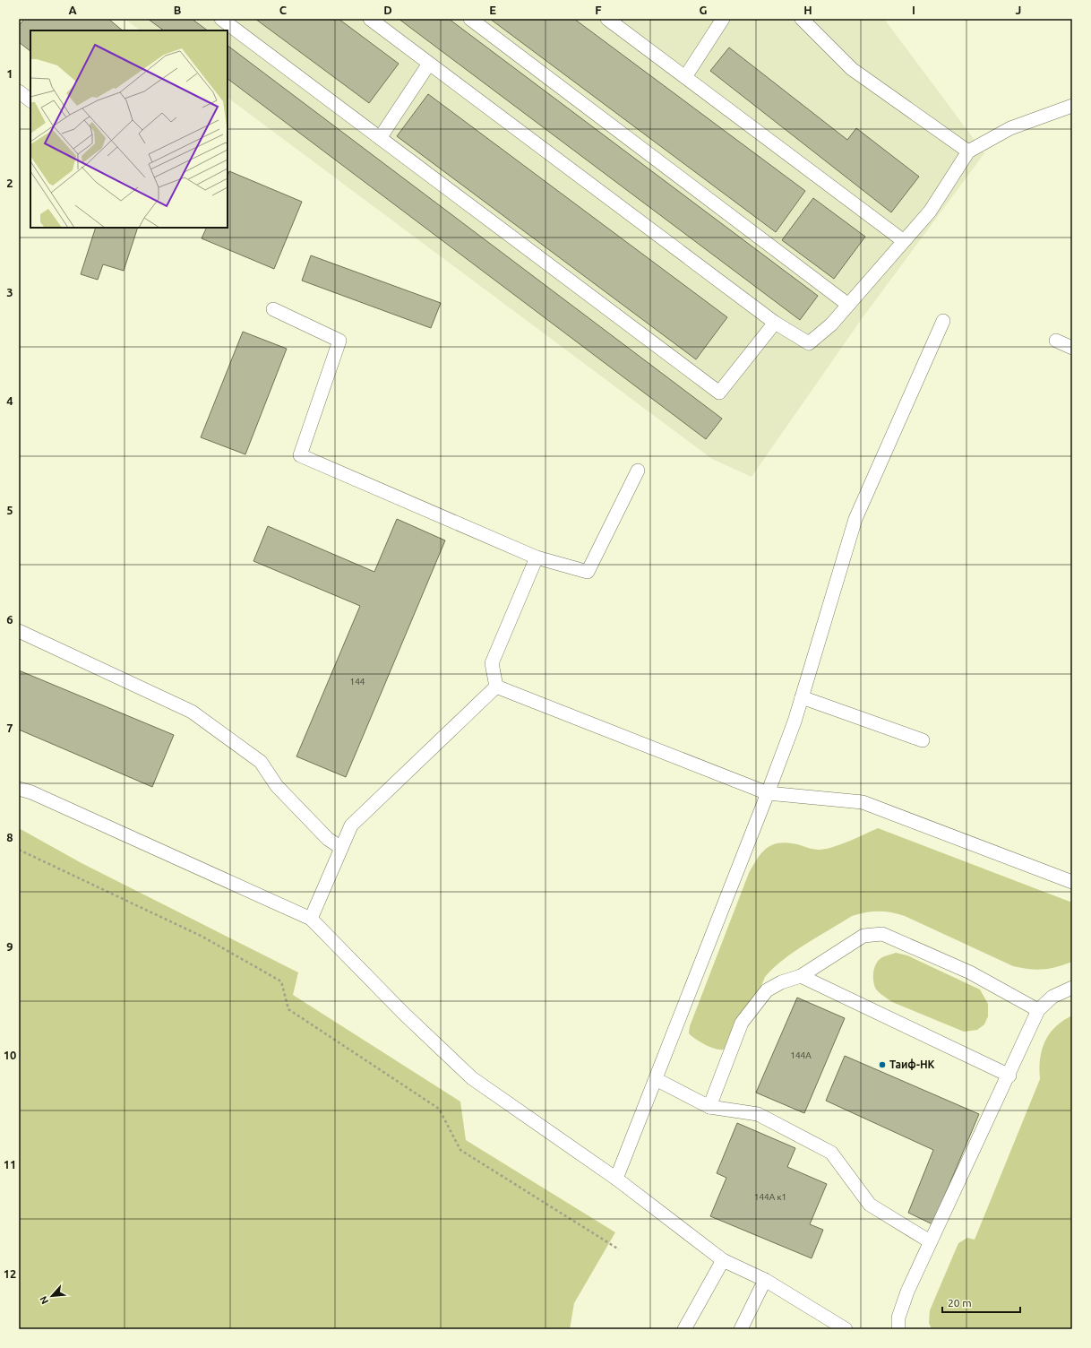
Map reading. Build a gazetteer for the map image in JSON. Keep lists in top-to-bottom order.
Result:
{
  "places": ["Таиф-НК"],
  "house_numbers": ["144", "144А", "144А к1"],
  "scale_bar": "20 m",
  "north": "bottom left",
  "grid": {
    "columns": [
      "A",
      "B",
      "C",
      "D",
      "E",
      "F",
      "G",
      "H",
      "I",
      "J"
    ],
    "rows": [
      "1",
      "2",
      "3",
      "4",
      "5",
      "6",
      "7",
      "8",
      "9",
      "10",
      "11",
      "12"
    ]
  }
}
